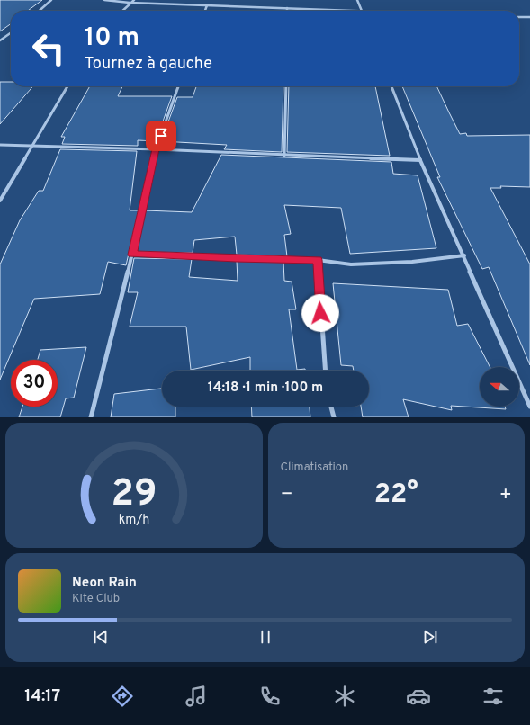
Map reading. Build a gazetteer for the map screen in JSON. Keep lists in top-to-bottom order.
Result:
{
  "north": "left",
  "page": {
    "turn": ["10 m", "Tournez à gauche"],
    "limit": "30",
    "trip": "14:18 · 1 min · 100 m",
    "tile": "Climatisation",
    "heat": ["−", "22°", "+"],
    "song": ["Neon Rain", "Kite Club"],
    "tabs": "14:17",
    "gauge": ["29", "km/h"]
  }
}
